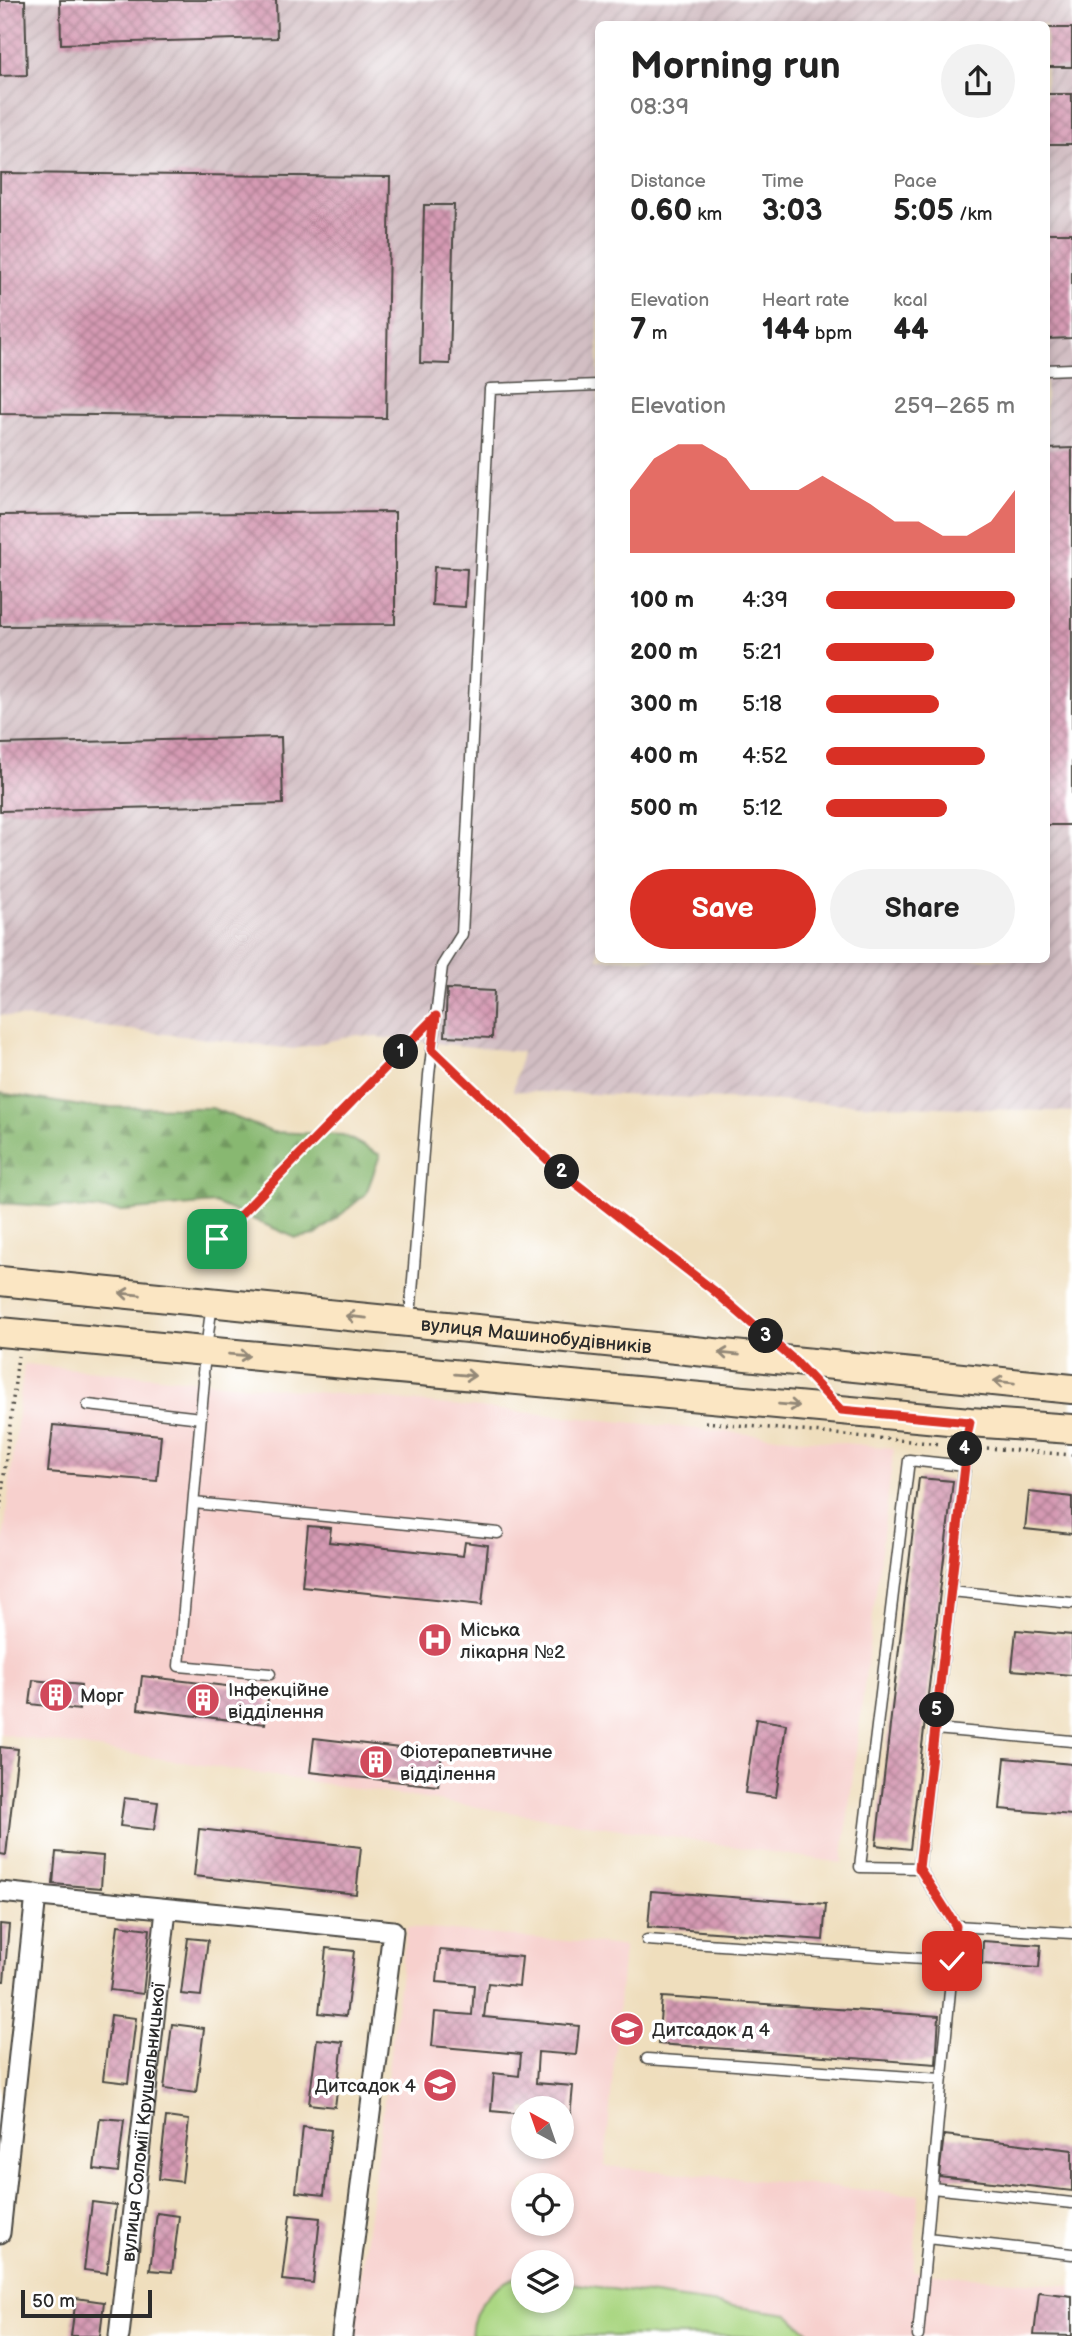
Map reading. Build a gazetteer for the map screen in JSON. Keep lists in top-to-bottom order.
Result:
{
  "streets": {
    "street": ["вулиця Машинобудівників", "вулиця Соломії Крушельницької"]
  },
  "places": {
    "hospital": ["Міська лікарня №2"],
    "building": ["Морг", "Інфекційне відділення", "Фіотерапевтичне відділення"],
    "school or university": ["Дитсадок д 4", "Дитсадок 4"]
  },
  "scale_bar": "50 m",
  "north": "top left",
  "page": {
    "heading": ["Morning run", "08:39"],
    "stats": [
      ["Distance", "0.60 km"],
      ["Time", "3:03"],
      ["Pace", "5:05 /km"],
      ["Elevation", "7 m"],
      ["Heart rate", "144 bpm"],
      ["kcal", "44"]
    ],
    "chart": ["Elevation", "259–265 m"],
    "list": [
      {
        "name": "100 m",
        "note": "4:39"
      },
      {
        "name": "200 m",
        "note": "5:21"
      },
      {
        "name": "300 m",
        "note": "5:18"
      },
      {
        "name": "400 m",
        "note": "4:52"
      },
      {
        "name": "500 m",
        "note": "5:12"
      }
    ],
    "buttons": ["Save", "Share"],
    "pins": [
      "1",
      "2",
      "3",
      "4",
      "5"
    ],
    "scale": "50 m"
  }
}
